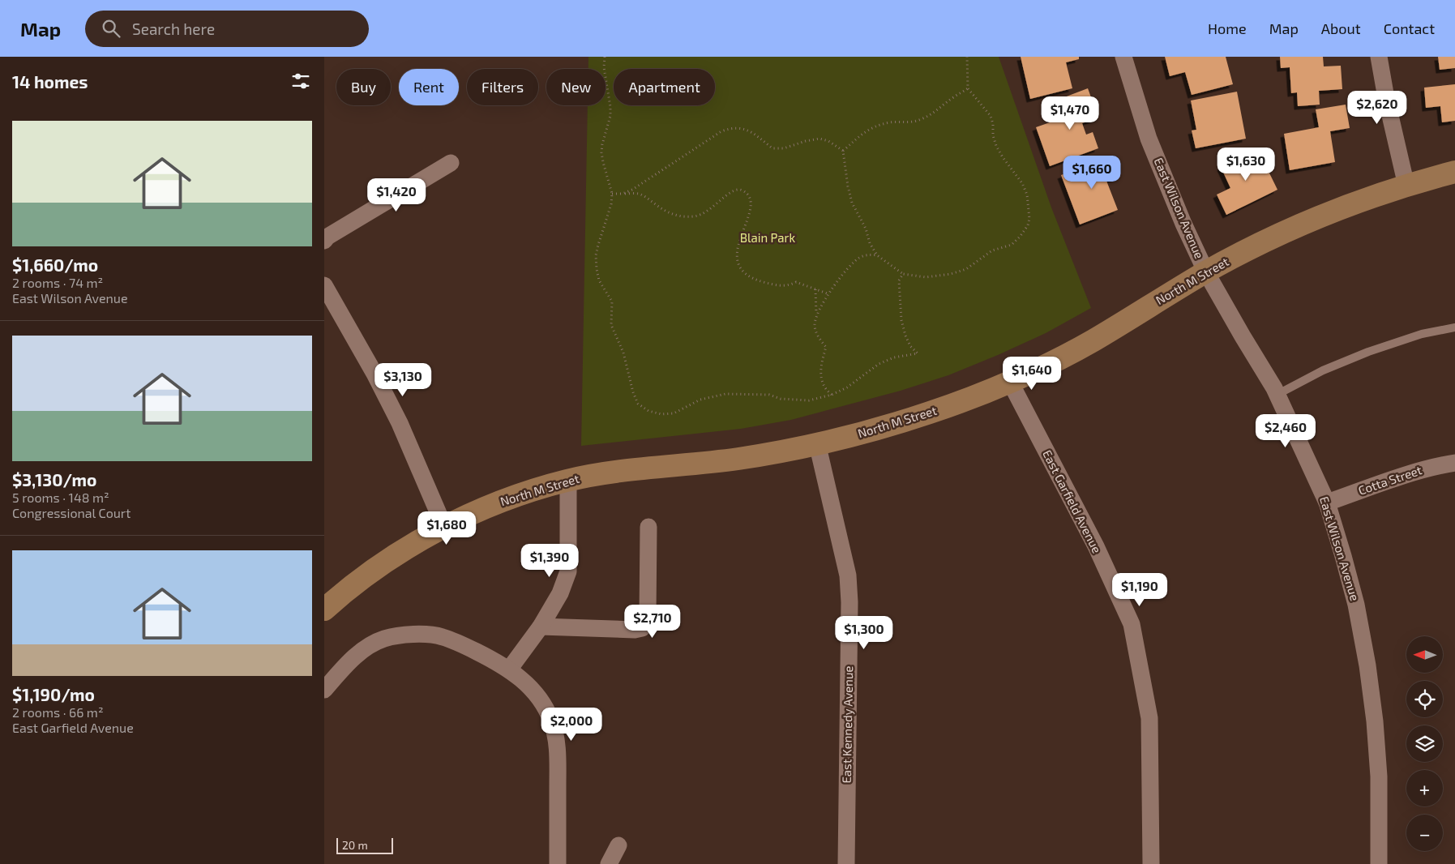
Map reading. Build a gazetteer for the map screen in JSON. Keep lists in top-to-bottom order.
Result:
{
  "streets": {
    "street": [
      "East Wilson Avenue",
      "North M Street",
      "Cotta Street",
      "East Garfield Avenue",
      "East Kennedy Avenue"
    ]
  },
  "crossings": [
    ["East Wilson Avenue", "North M Street"],
    ["East Wilson Avenue", "Cotta Street"],
    ["North M Street", "East Garfield Avenue"],
    ["North M Street", "East Kennedy Avenue"]
  ],
  "parks": ["Blain Park"],
  "scale_bar": "20 m",
  "north": "left",
  "page": {
    "header": "Map",
    "search": "Search here",
    "nav": [
      "Home",
      "Map",
      "About",
      "Contact"
    ],
    "heading": "14 homes",
    "chip": [
      "Buy",
      "Rent",
      "Filters",
      "New",
      "Apartment"
    ],
    "price": [
      "$2,620",
      "$1,470",
      "$1,630",
      "$1,660",
      "$1,420",
      "$1,640",
      "$3,130",
      "$2,460",
      "$1,680",
      "$1,390",
      "$1,190",
      "$2,710",
      "$1,300",
      "$2,000"
    ],
    "list": [
      {
        "name": "$1,660/mo",
        "note": "2 rooms · 74 m² · East Wilson Avenue"
      },
      {
        "name": "$3,130/mo",
        "note": "5 rooms · 148 m² · Congressional Court"
      },
      {
        "name": "$1,190/mo",
        "note": "2 rooms · 66 m² · East Garfield Avenue"
      }
    ],
    "map_buttons": ["+", "−"],
    "scale": "20 m"
  }
}
